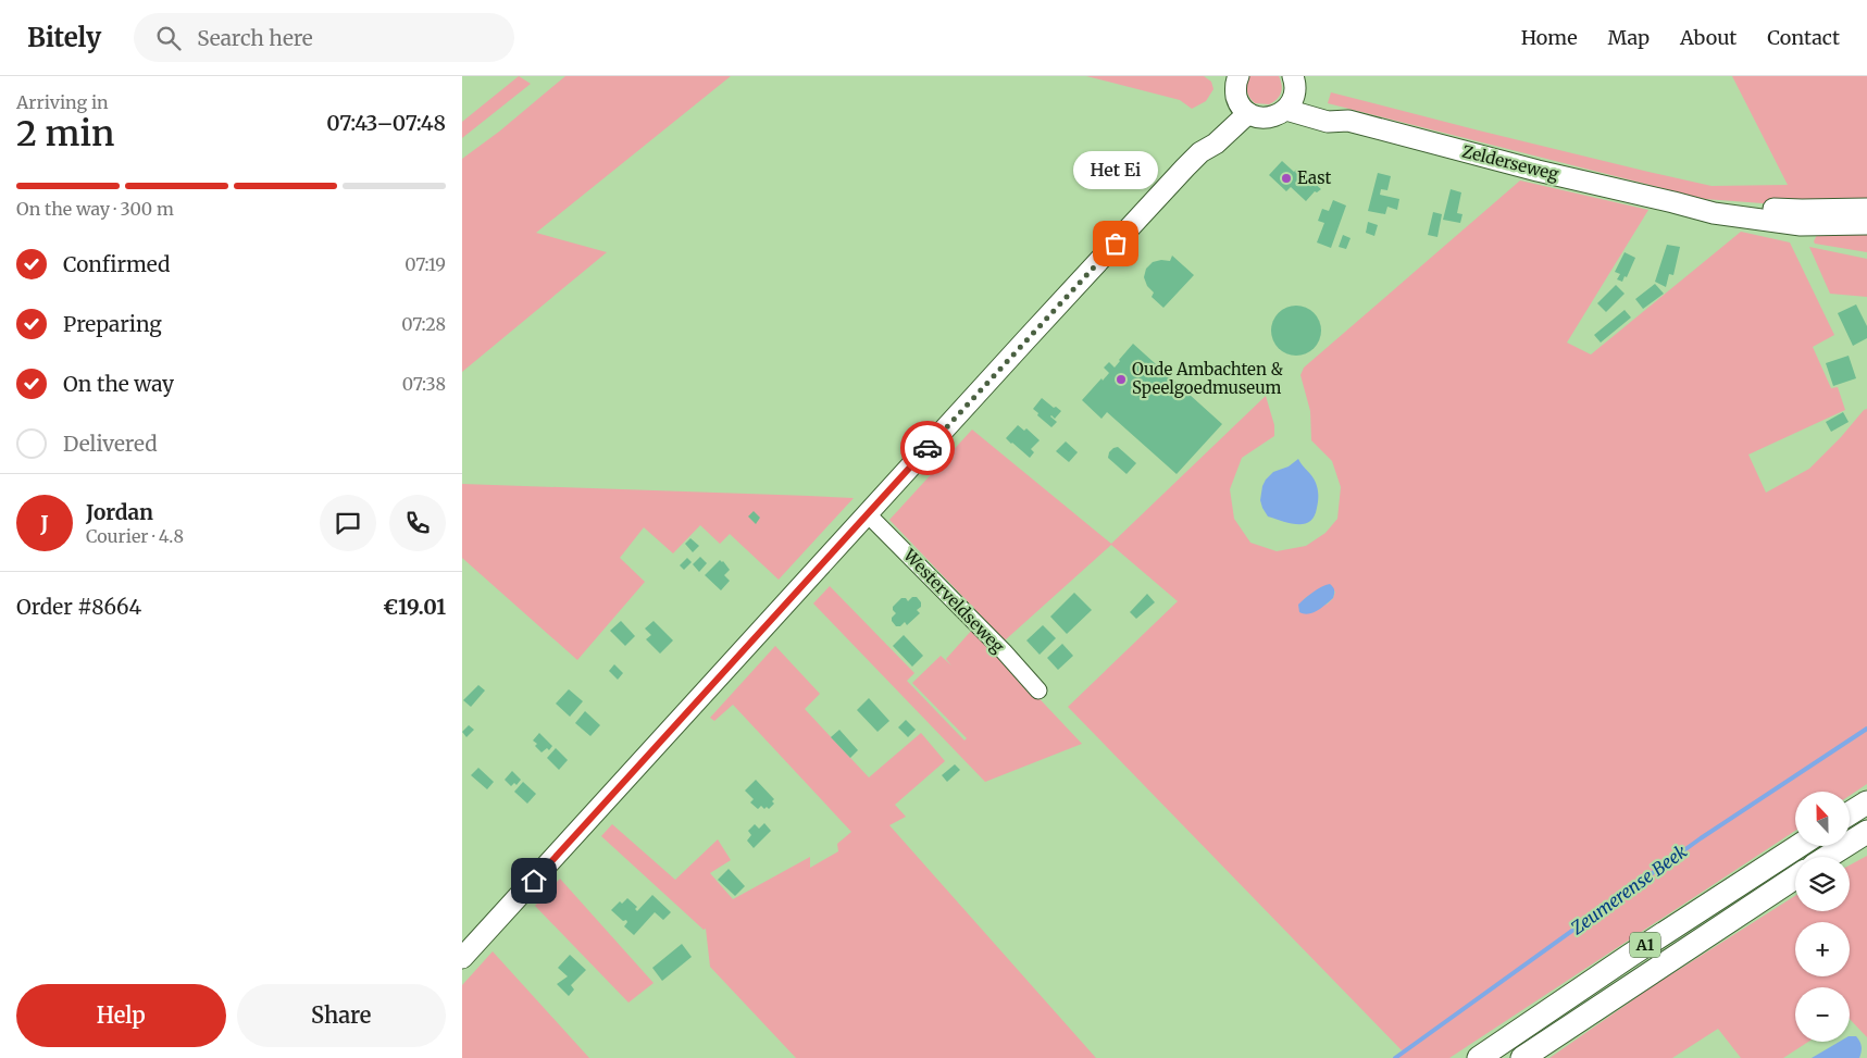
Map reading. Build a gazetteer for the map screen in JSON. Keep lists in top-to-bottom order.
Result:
{
  "streets": {
    "highway": ["A1"],
    "main road": ["Zelderseweg"],
    "street": ["Westerveldseweg"]
  },
  "water": ["Zeumerense Beek"],
  "places": ["East", "Het Ei", "Oude Ambachten & Speelgoedmuseum"],
  "north": "top",
  "page": {
    "header": "Bitely",
    "search": "Search here",
    "nav": [
      "Home",
      "Map",
      "About",
      "Contact"
    ],
    "heading": ["2 min", "Arriving in", "07:43–07:48"],
    "panel": [
      "Jordan",
      "Courier · 4.8",
      "Order #8664",
      "€19.01"
    ],
    "bubble": "Het Ei",
    "bar": "On the way · 300 m",
    "list": [
      ["Confirmed", "07:19"],
      ["Preparing", "07:28"],
      ["On the way", "07:38"],
      "Delivered"
    ],
    "round": "J",
    "map_buttons": ["+", "−"],
    "buttons": ["Help", "Share"]
  }
}
